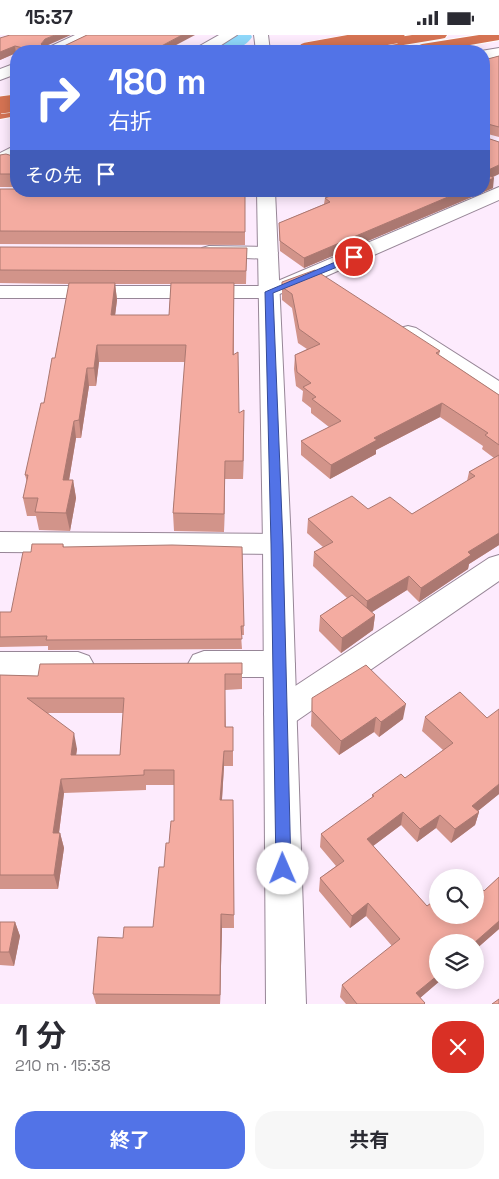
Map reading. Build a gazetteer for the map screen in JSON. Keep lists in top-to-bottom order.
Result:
{
  "page": {
    "status": "15:37",
    "turn": ["180 m", "右折"],
    "then": "その先",
    "heading": ["1 分", "210 m · 15:38"],
    "buttons": ["終了", "共有"]
  }
}
